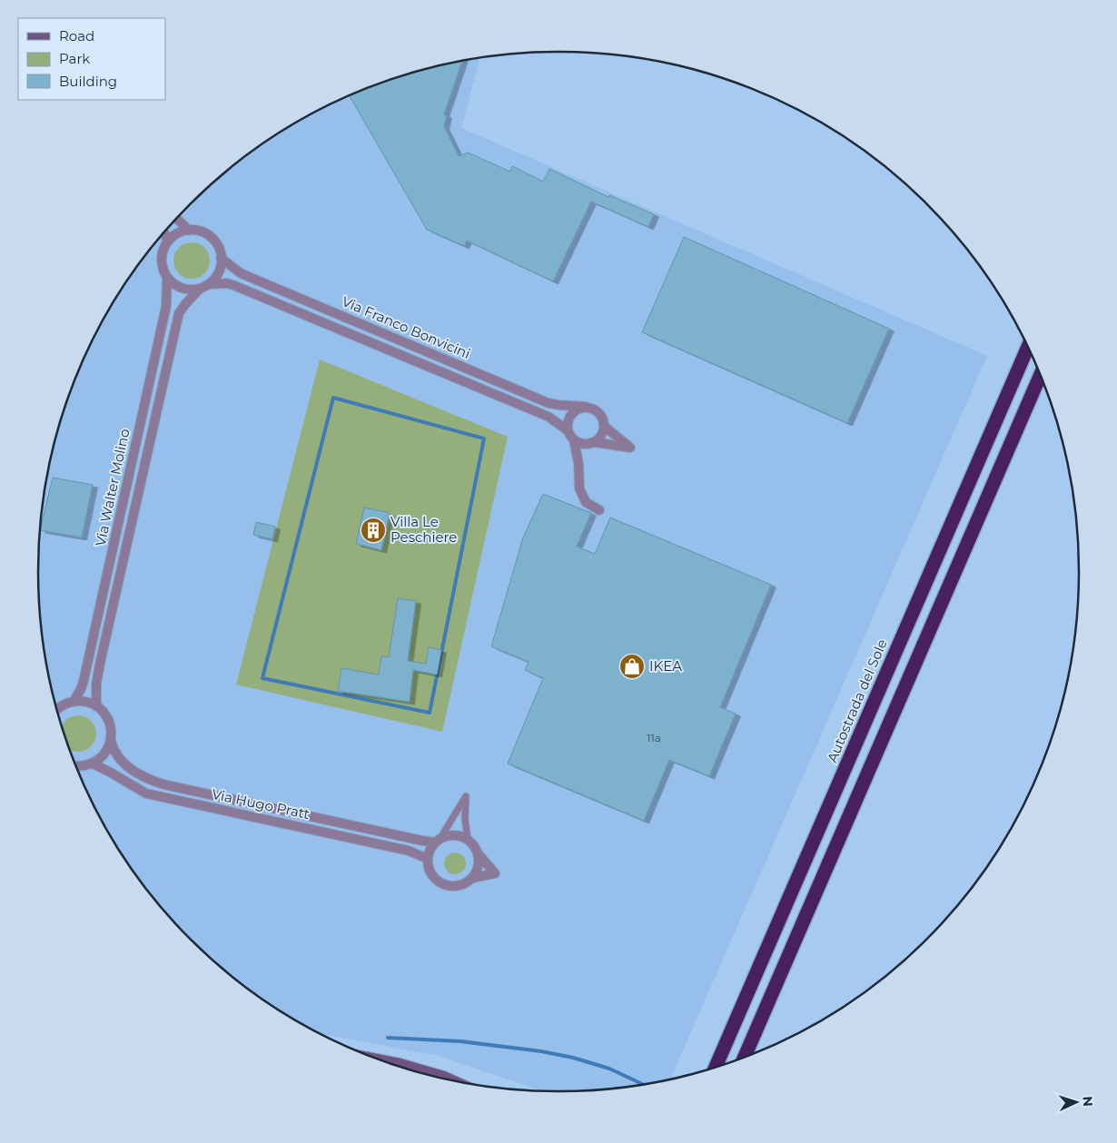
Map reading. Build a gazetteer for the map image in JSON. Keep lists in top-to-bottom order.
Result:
{
  "streets": {
    "highway": ["Autostrada del Sole"],
    "street": ["Via Franco Bonvicini", "Via Walter Molino", "Via Hugo Pratt"]
  },
  "crossings": [
    ["Via Franco Bonvicini", "Via Walter Molino"],
    ["Via Walter Molino", "Via Hugo Pratt"]
  ],
  "places": {
    "building": ["Villa Le Peschiere"],
    "shop": ["IKEA"]
  },
  "house_numbers": ["11a"],
  "legend": ["Road", "Park", "Building"],
  "north": "right"
}
